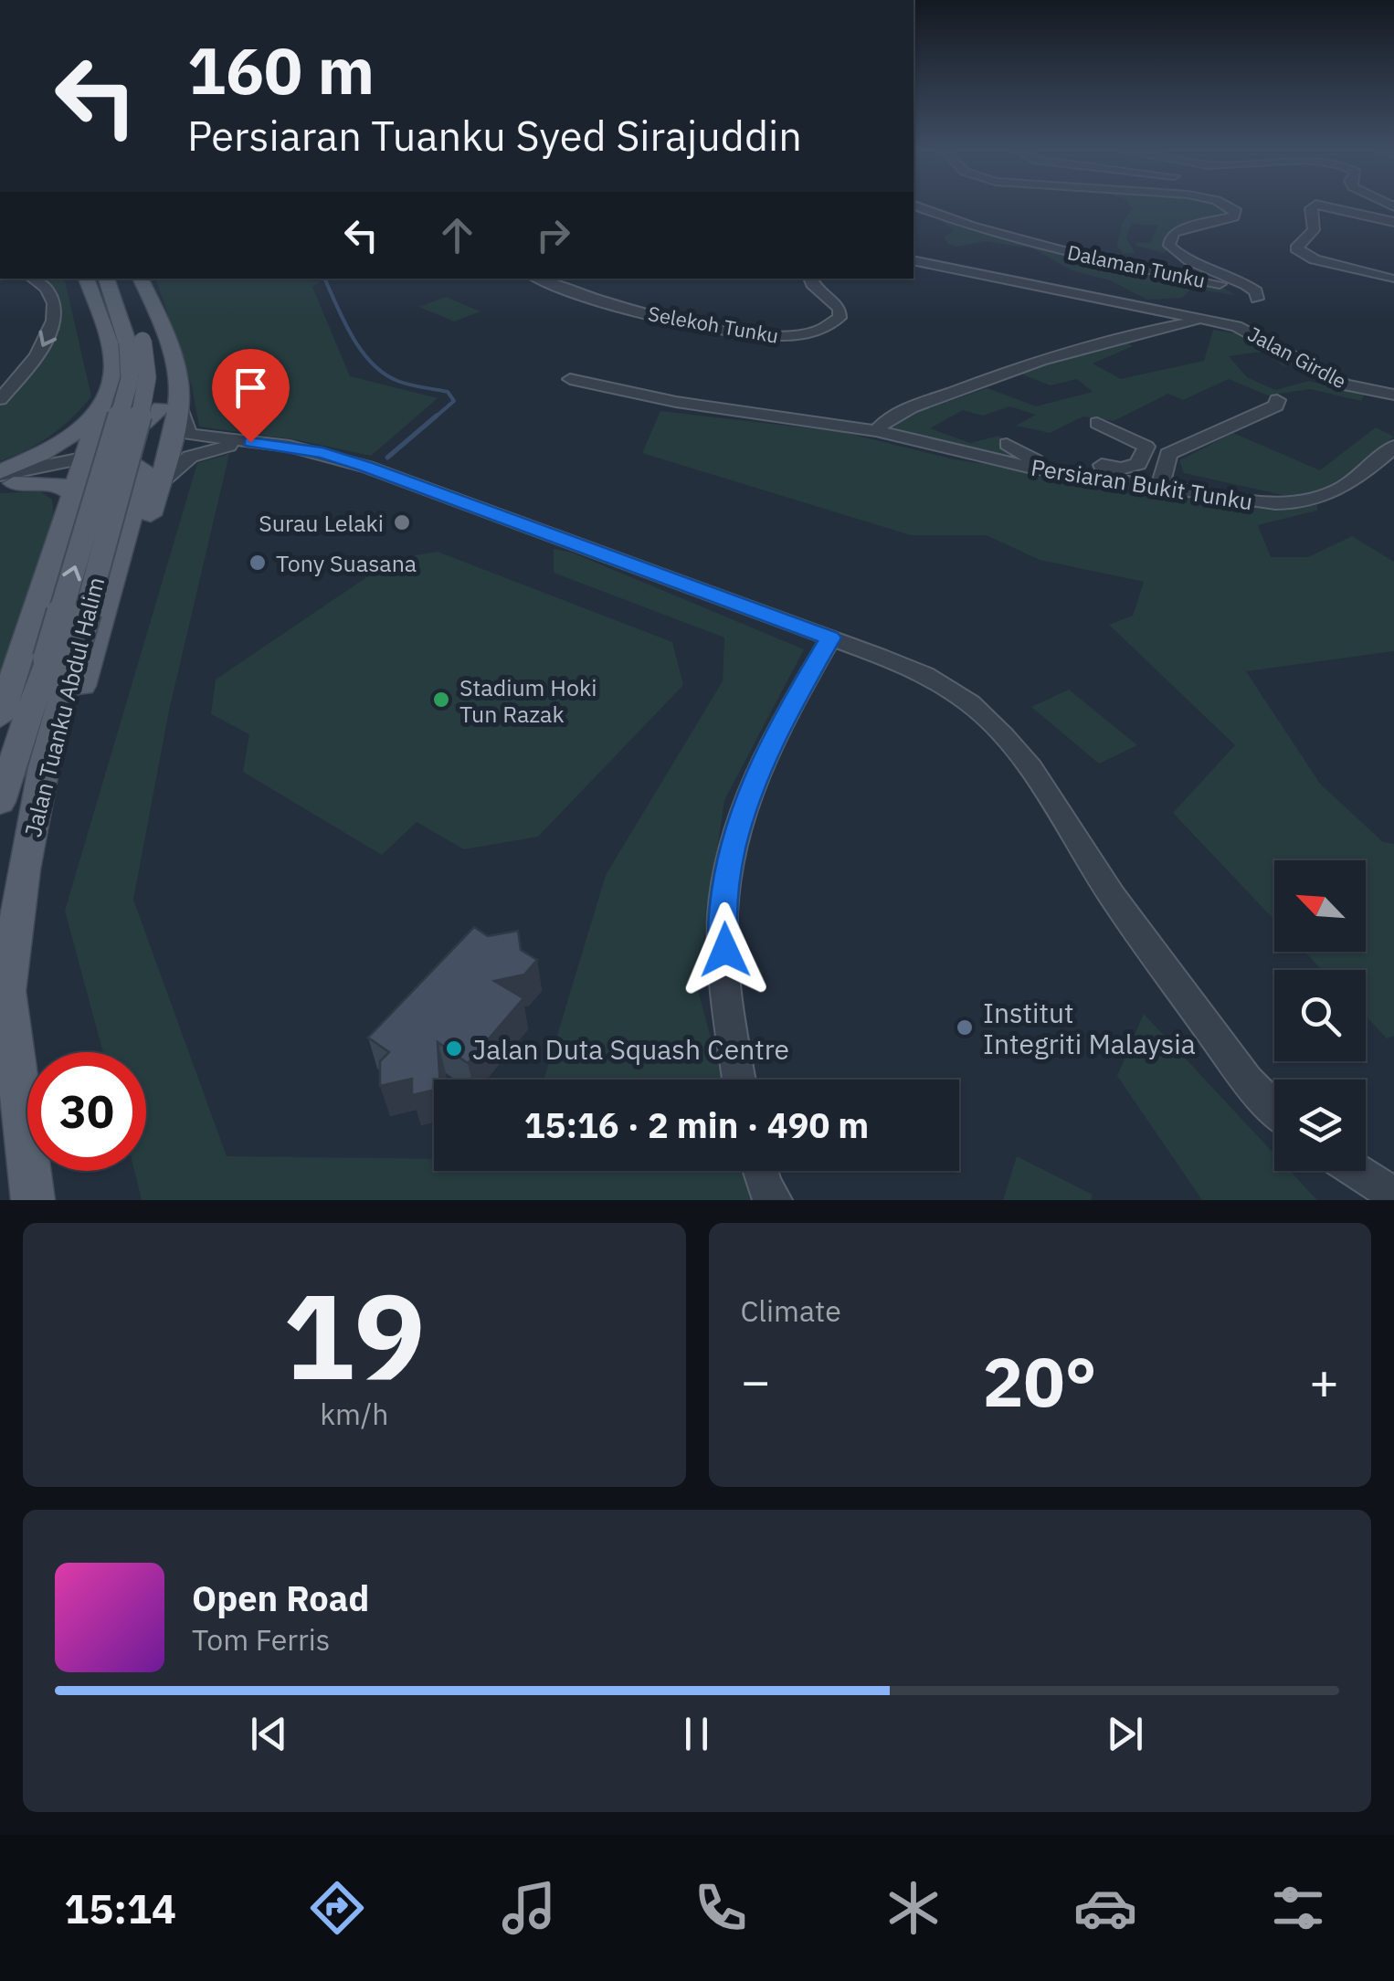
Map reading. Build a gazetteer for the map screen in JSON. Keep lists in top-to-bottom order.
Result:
{
  "streets": {
    "main road": ["Jalan Tuanku Abdul Halim"],
    "street": [
      "Dalaman Tunku",
      "Selekoh Tunku",
      "Jalan Girdle",
      "Persiaran Bukit Tunku"
    ]
  },
  "crossings": [
    ["Dalaman Tunku", "Jalan Girdle"]
  ],
  "places": [
    "Surau Lelaki",
    "Tony Suasana",
    "Stadium Hoki Tun Razak",
    "Institut Integriti Malaysia",
    "Jalan Duta Squash Centre"
  ],
  "north": "top left",
  "page": {
    "turn": ["160 m", "Persiaran Tuanku Syed Sirajuddin"],
    "limit": "30",
    "trip": "15:16 · 2 min · 490 m",
    "tile": [
      ["19", "km/h"],
      "Climate"
    ],
    "heat": ["−", "20°", "+"],
    "song": ["Open Road", "Tom Ferris"],
    "tabs": "15:14"
  }
}
